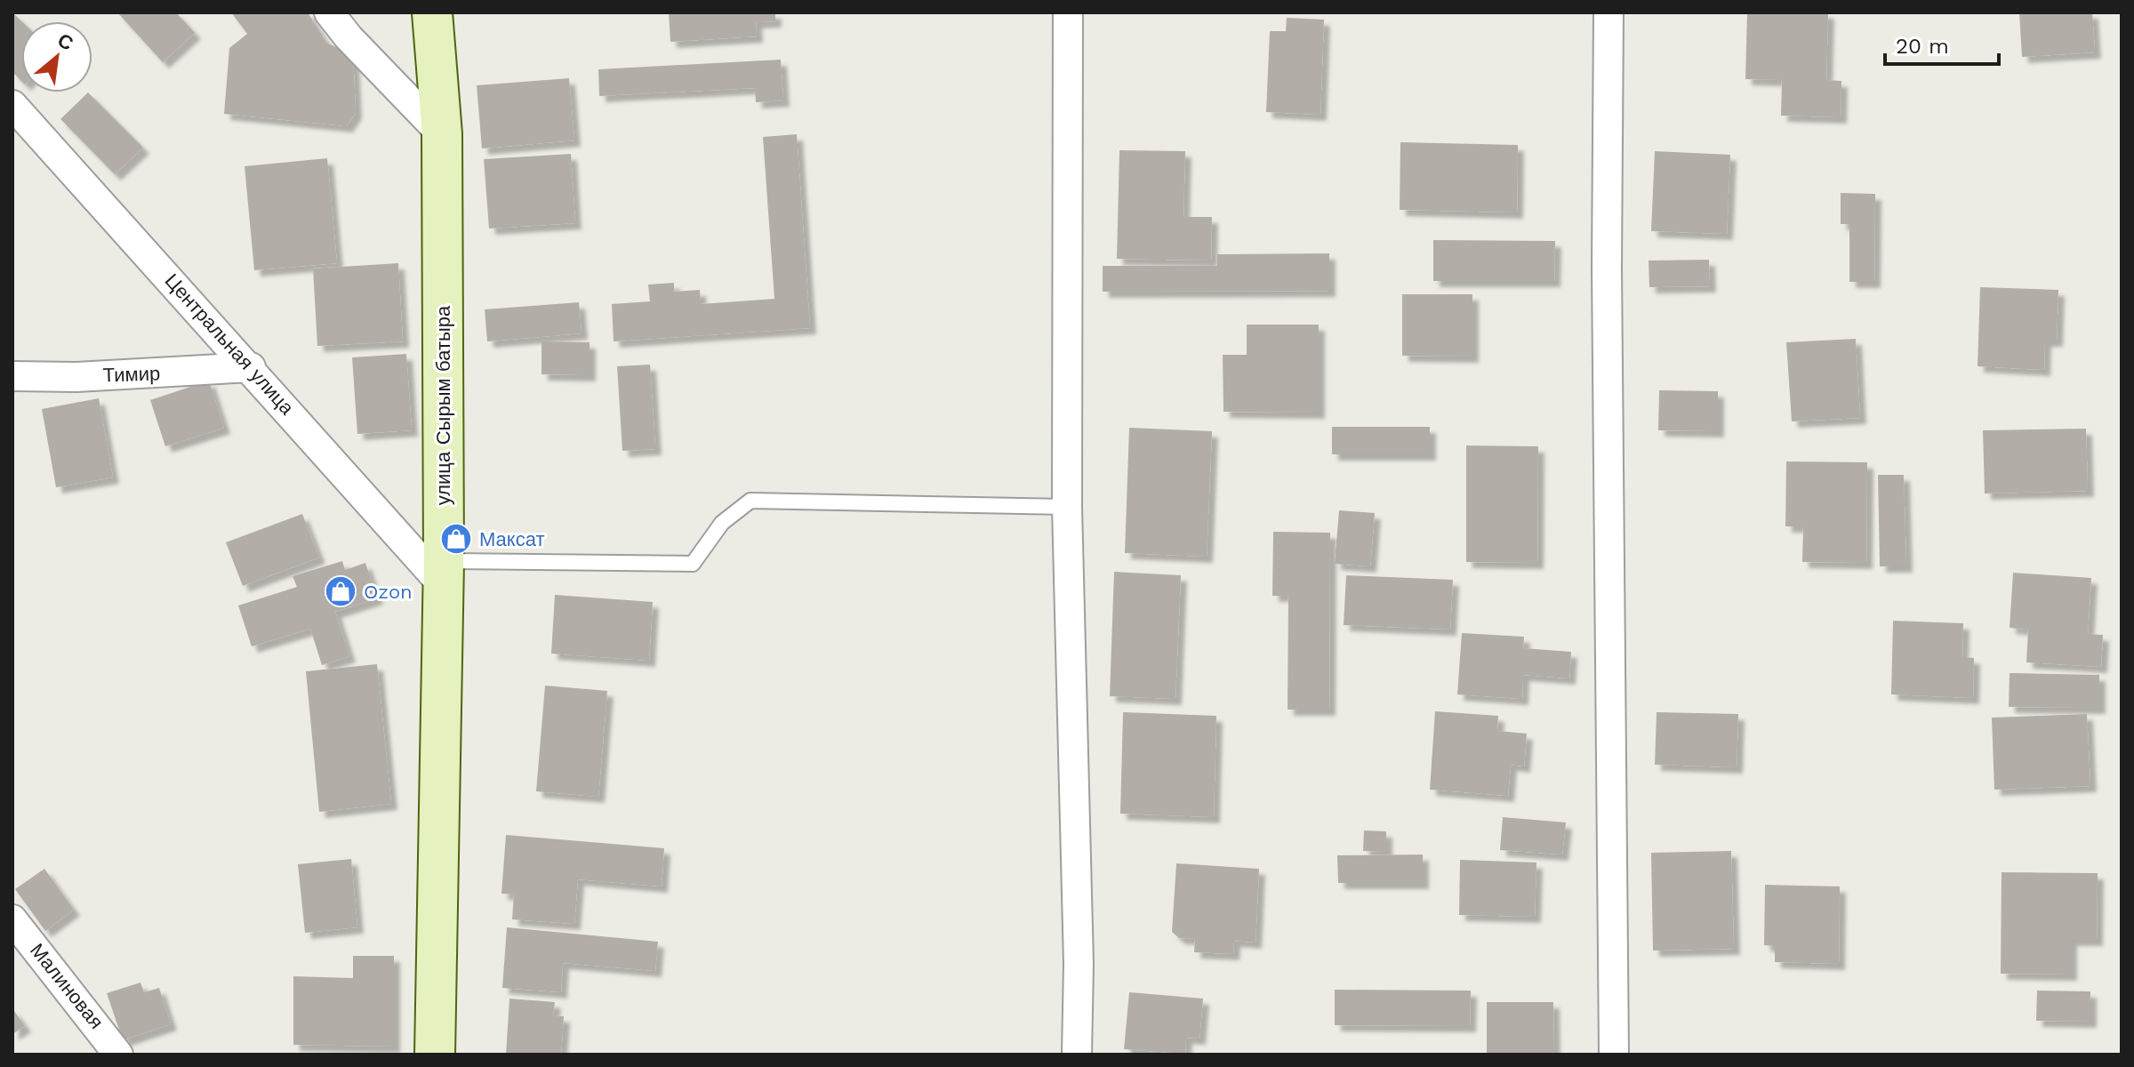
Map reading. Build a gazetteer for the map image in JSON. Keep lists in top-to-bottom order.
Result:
{
  "streets": {
    "street": [
      "Центральная улица",
      "Тимир",
      "улица Сырым батыра",
      "Малиновая"
    ]
  },
  "crossings": [
    ["Центральная улица", "Тимир"],
    ["Центральная улица", "улица Сырым батыра"]
  ],
  "places": {
    "shop": ["Максат", "Ozon"]
  },
  "scale_bar": "20 m",
  "north": "top right"
}
